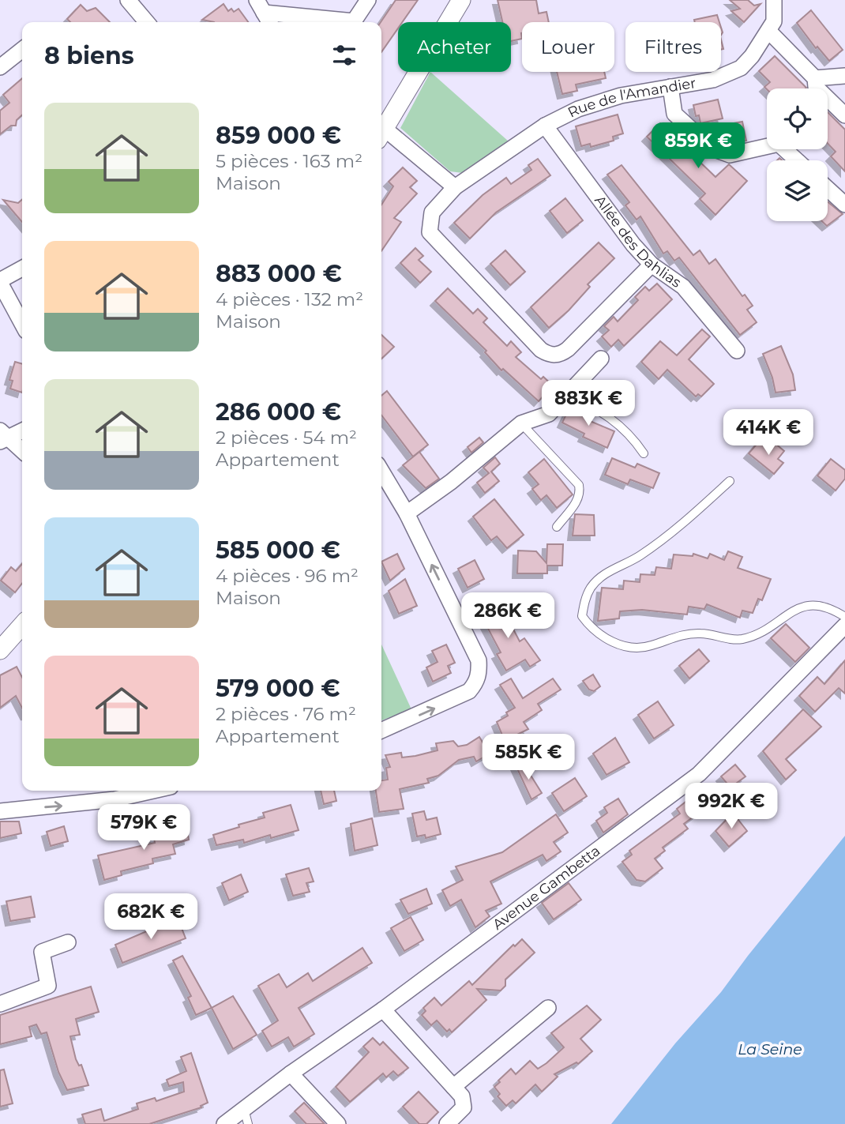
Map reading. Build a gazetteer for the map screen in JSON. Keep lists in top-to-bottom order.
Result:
{
  "streets": {
    "street": ["Rue de l'Amandier", "Allée des Dahlias", "Avenue Gambetta"]
  },
  "crossings": [
    ["Rue de l'Amandier", "Allée des Dahlias"]
  ],
  "water": ["La Seine"],
  "page": {
    "chip": ["Acheter", "Louer", "Filtres"],
    "heading": "8 biens",
    "list": [
      {
        "name": "859 000 €",
        "note": "5 pièces · 163 m² · Maison"
      },
      {
        "name": "883 000 €",
        "note": "4 pièces · 132 m² · Maison"
      },
      {
        "name": "286 000 €",
        "note": "2 pièces · 54 m² · Appartement"
      },
      {
        "name": "585 000 €",
        "note": "4 pièces · 96 m² · Maison"
      },
      {
        "name": "579 000 €",
        "note": "2 pièces · 76 m² · Appartement"
      }
    ],
    "price": [
      "859K €",
      "883K €",
      "414K €",
      "286K €",
      "585K €",
      "992K €",
      "579K €",
      "682K €"
    ]
  }
}
